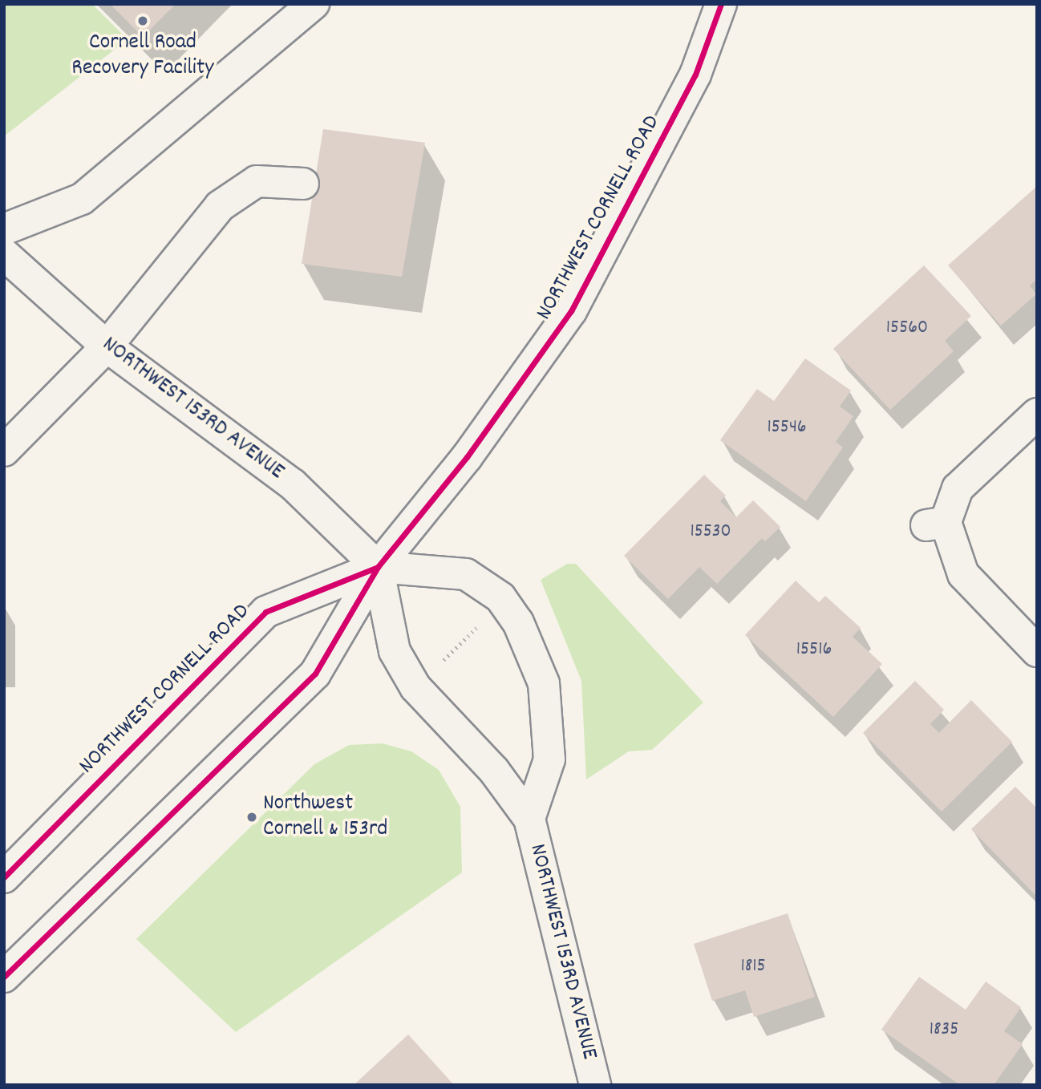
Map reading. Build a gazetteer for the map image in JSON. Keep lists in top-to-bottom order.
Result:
{
  "streets": {
    "street": ["NORTHWEST CORNELL ROAD", "NORTHWEST 153RD AVENUE"]
  },
  "crossings": [
    ["NORTHWEST CORNELL ROAD", "NORTHWEST 153RD AVENUE"]
  ],
  "places": ["Cornell Road Recovery Facility", "Northwest Cornell & 153rd"],
  "house_numbers": [
    "15560",
    "15546",
    "15530",
    "15516",
    "1815",
    "1835"
  ]
}
